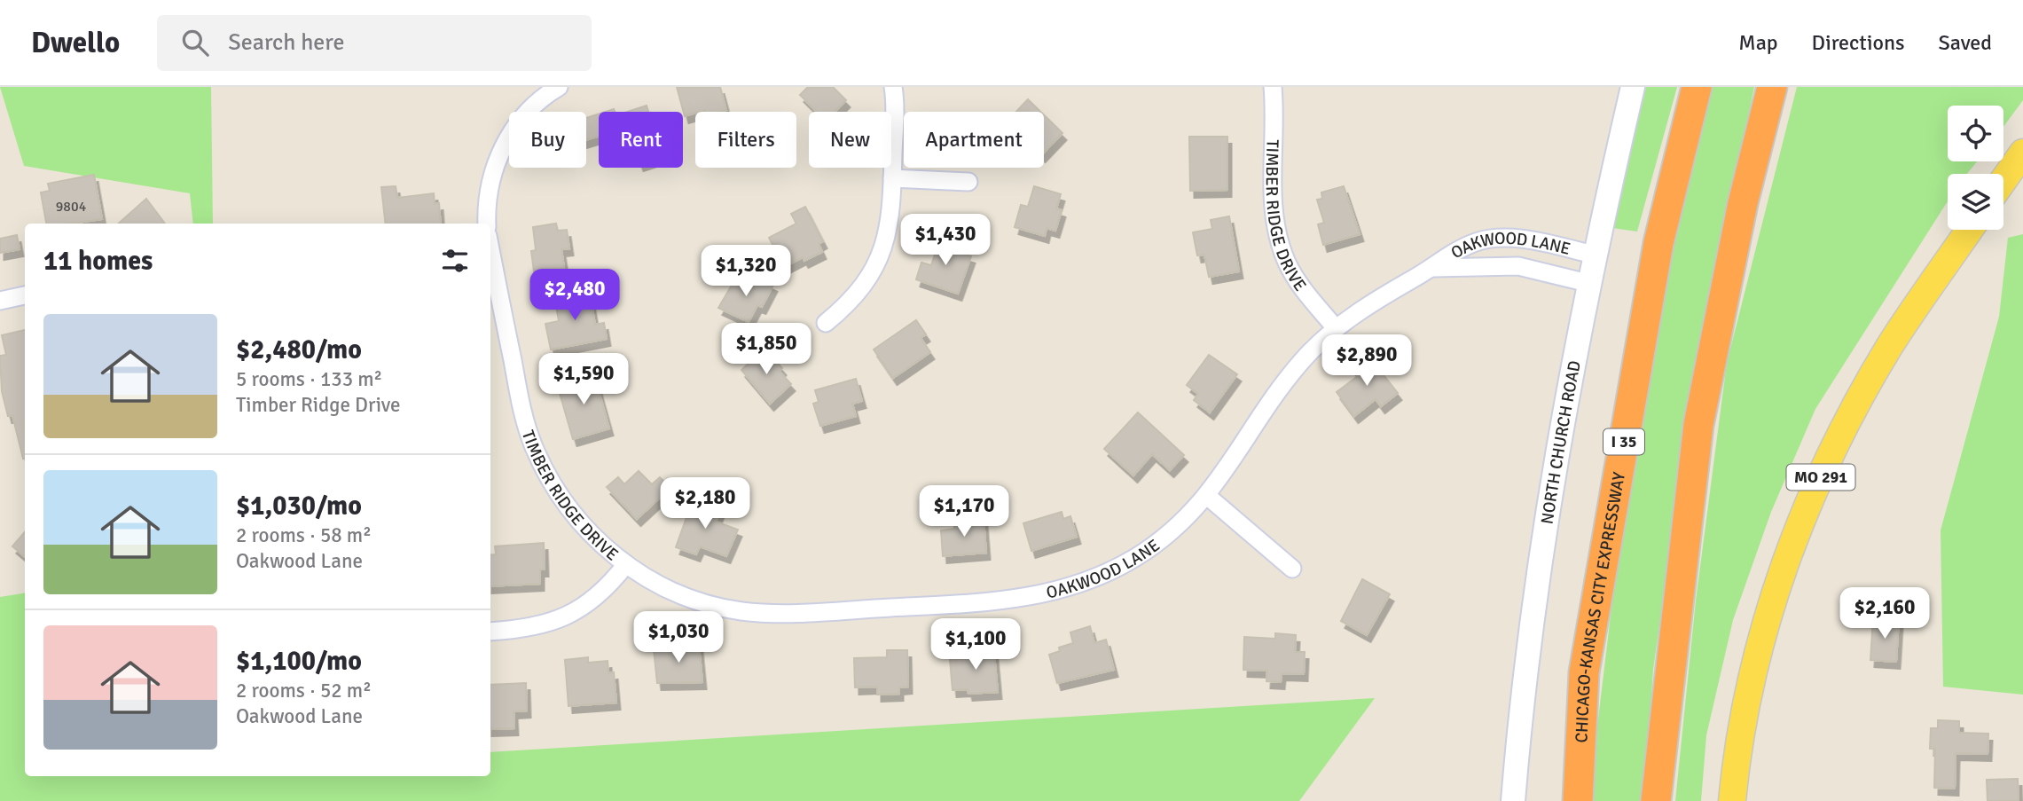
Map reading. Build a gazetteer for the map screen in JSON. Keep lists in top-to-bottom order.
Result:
{
  "streets": {
    "highway": ["I 35", "CHICAGO-KANSAS CITY EXPRESSWAY"],
    "main road": ["NORTH CHURCH ROAD", "MO 291"],
    "street": ["TIMBER RIDGE DRIVE", "OAKWOOD LANE"]
  },
  "crossings": [
    ["TIMBER RIDGE DRIVE", "OAKWOOD LANE"],
    ["OAKWOOD LANE", "NORTH CHURCH ROAD"]
  ],
  "house_numbers": ["9804"],
  "page": {
    "header": "Dwello",
    "search": "Search here",
    "nav": ["Map", "Directions", "Saved"],
    "chip": [
      "Buy",
      "Rent",
      "Filters",
      "New",
      "Apartment"
    ],
    "price": [
      "$1,430",
      "$1,320",
      "$2,480",
      "$1,850",
      "$2,890",
      "$1,590",
      "$2,180",
      "$1,170",
      "$2,160",
      "$1,030",
      "$1,100"
    ],
    "heading": "11 homes",
    "list": [
      {
        "name": "$2,480/mo",
        "note": "5 rooms · 133 m² · Timber Ridge Drive"
      },
      {
        "name": "$1,030/mo",
        "note": "2 rooms · 58 m² · Oakwood Lane"
      },
      {
        "name": "$1,100/mo",
        "note": "2 rooms · 52 m² · Oakwood Lane"
      }
    ]
  }
}
